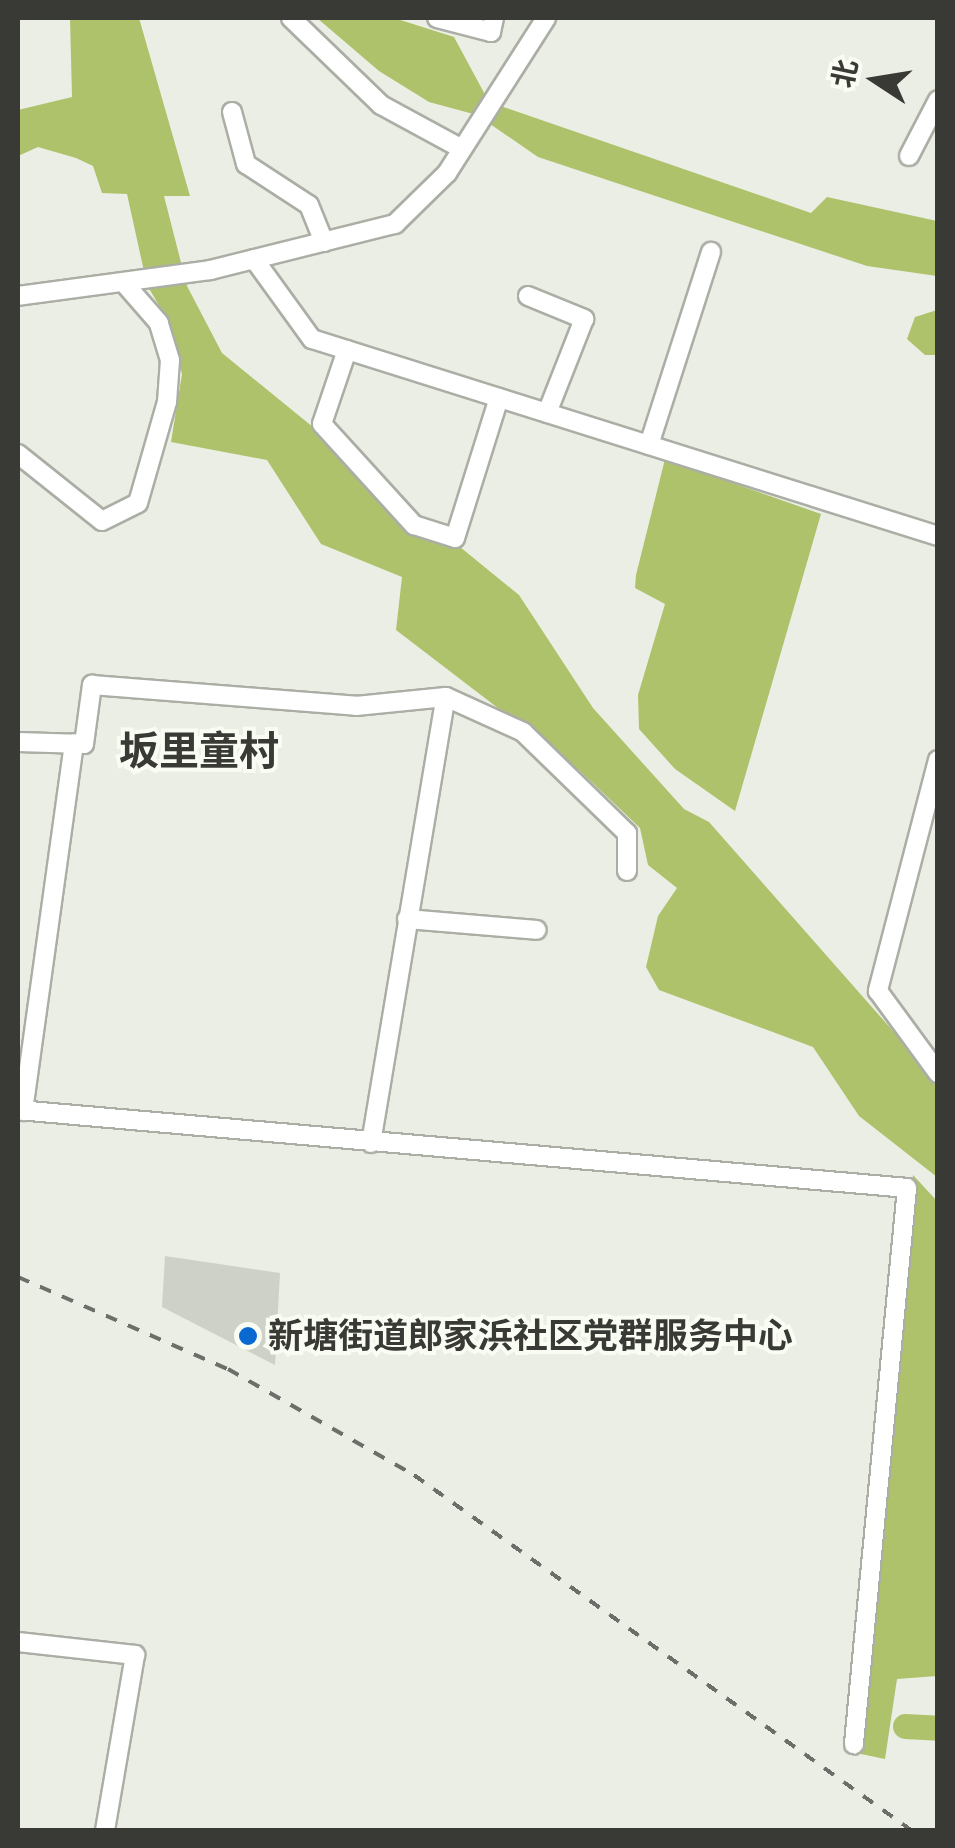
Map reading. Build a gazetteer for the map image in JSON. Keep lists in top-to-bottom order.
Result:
{
  "districts": ["坂里童村"],
  "places": ["新塘街道郎家浜社区党群服务中心"],
  "north": "left"
}
